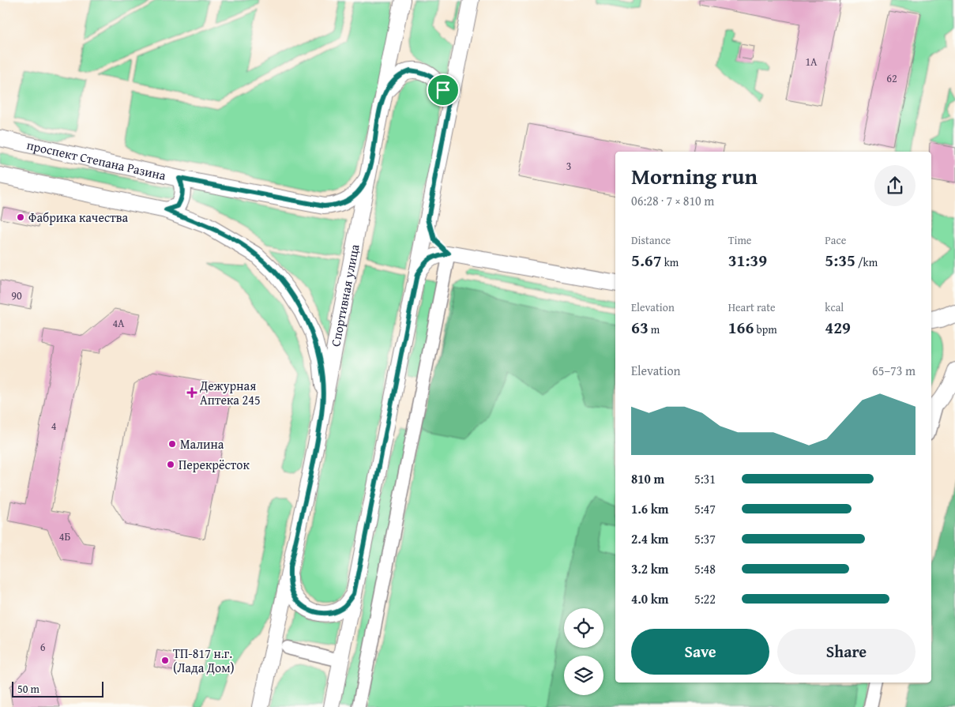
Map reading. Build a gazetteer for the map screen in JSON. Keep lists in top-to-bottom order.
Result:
{
  "streets": {
    "main road": ["проспект Степана Разина", "Спортивная улица"]
  },
  "crossings": [
    ["проспект Степана Разина", "Спортивная улица"]
  ],
  "places": {
    "other": [
      "Фабрика качества",
      "Малина",
      "Перекрёсток",
      "ТП-817 н.г. (Лада Дом)"
    ],
    "health": ["Дежурная Аптека 245"]
  },
  "house_numbers": [
    "1А",
    "62",
    "3",
    "90",
    "4А",
    "4",
    "4Б",
    "6"
  ],
  "scale_bar": "50 m",
  "page": {
    "heading": ["Morning run", "06:28 · 7 × 810 m"],
    "stats": [
      ["Distance", "5.67 km"],
      ["Time", "31:39"],
      ["Pace", "5:35 /km"],
      ["Elevation", "63 m"],
      ["Heart rate", "166 bpm"],
      ["kcal", "429"]
    ],
    "chart": ["Elevation", "65–73 m"],
    "list": [
      {
        "name": "810 m",
        "note": "5:31"
      },
      {
        "name": "1.6 km",
        "note": "5:47"
      },
      {
        "name": "2.4 km",
        "note": "5:37"
      },
      {
        "name": "3.2 km",
        "note": "5:48"
      },
      {
        "name": "4.0 km",
        "note": "5:22"
      }
    ],
    "buttons": ["Save", "Share"],
    "scale": "50 m"
  }
}
